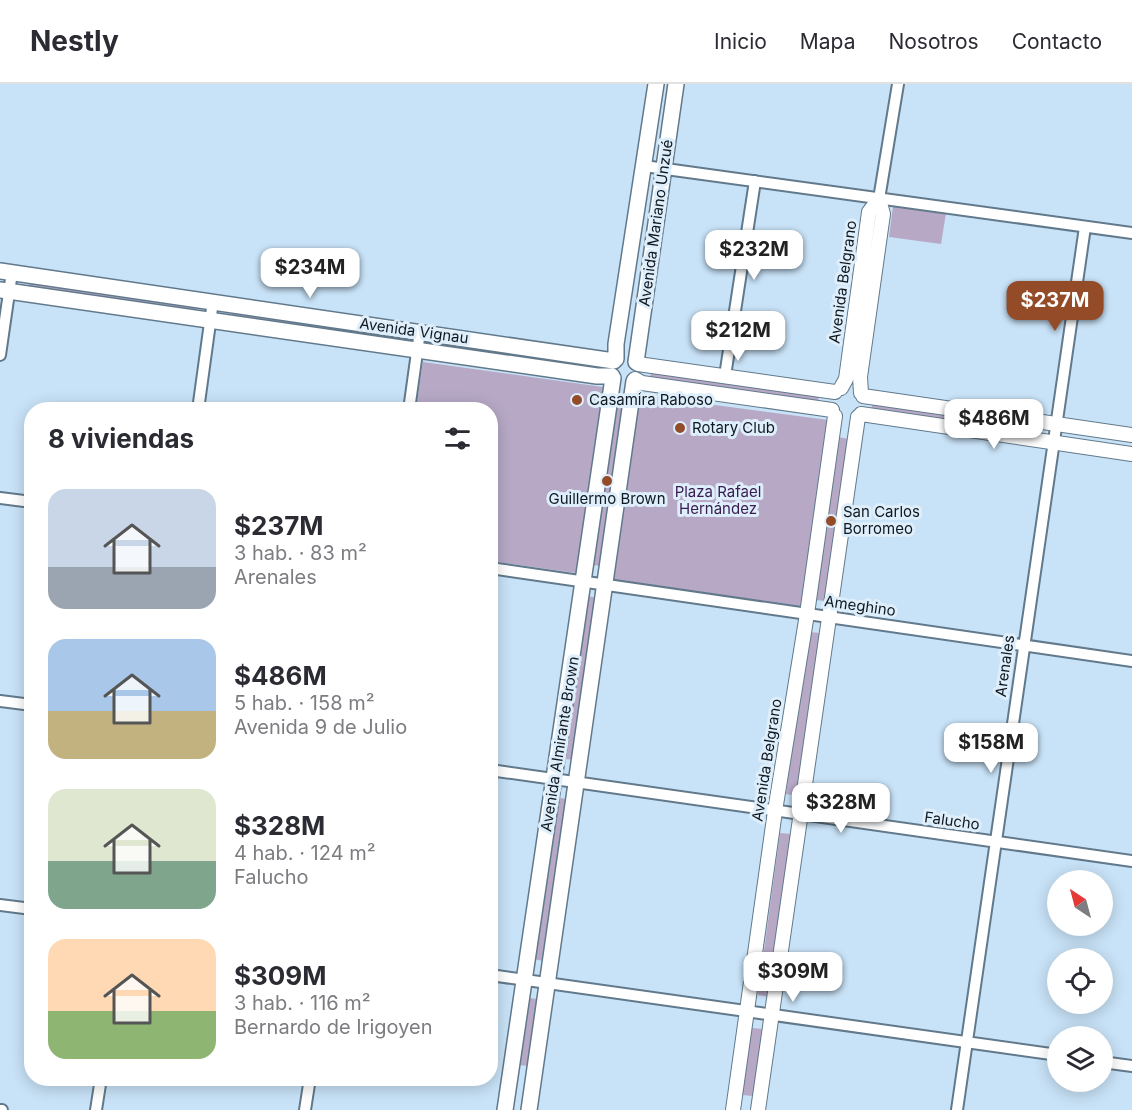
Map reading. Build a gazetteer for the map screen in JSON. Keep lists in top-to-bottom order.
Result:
{
  "streets": {
    "main road": ["Avenida Mariano Unzué", "Avenida Vignau", "Avenida Almirante Brown"],
    "street": [
      "Avenida Belgrano",
      "Ameghino",
      "Arenales",
      "Falucho"
    ]
  },
  "crossings": [
    ["Avenida Mariano Unzué", "Avenida Vignau"],
    ["Avenida Mariano Unzué", "Avenida Almirante Brown"],
    ["Avenida Belgrano", "Ameghino"],
    ["Avenida Belgrano", "Falucho"],
    ["Avenida Vignau", "Avenida Almirante Brown"],
    ["Ameghino", "Arenales"],
    ["Ameghino", "Avenida Almirante Brown"],
    ["Arenales", "Falucho"],
    ["Avenida Almirante Brown", "Falucho"]
  ],
  "parks": ["Plaza Rafael Hernández"],
  "places": [
    "Casamira Raboso",
    "Rotary Club",
    "Guillermo Brown",
    "San Carlos Borromeo"
  ],
  "north": "top left",
  "page": {
    "header": "Nestly",
    "nav": [
      "Inicio",
      "Mapa",
      "Nosotros",
      "Contacto"
    ],
    "price": [
      "$232M",
      "$234M",
      "$237M",
      "$212M",
      "$486M",
      "$158M",
      "$328M",
      "$309M"
    ],
    "heading": "8 viviendas",
    "list": [
      {
        "name": "$237M",
        "note": "3 hab. · 83 m² · Arenales"
      },
      {
        "name": "$486M",
        "note": "5 hab. · 158 m² · Avenida 9 de Julio"
      },
      {
        "name": "$328M",
        "note": "4 hab. · 124 m² · Falucho"
      },
      {
        "name": "$309M",
        "note": "3 hab. · 116 m² · Bernardo de Irigoyen"
      }
    ]
  }
}
